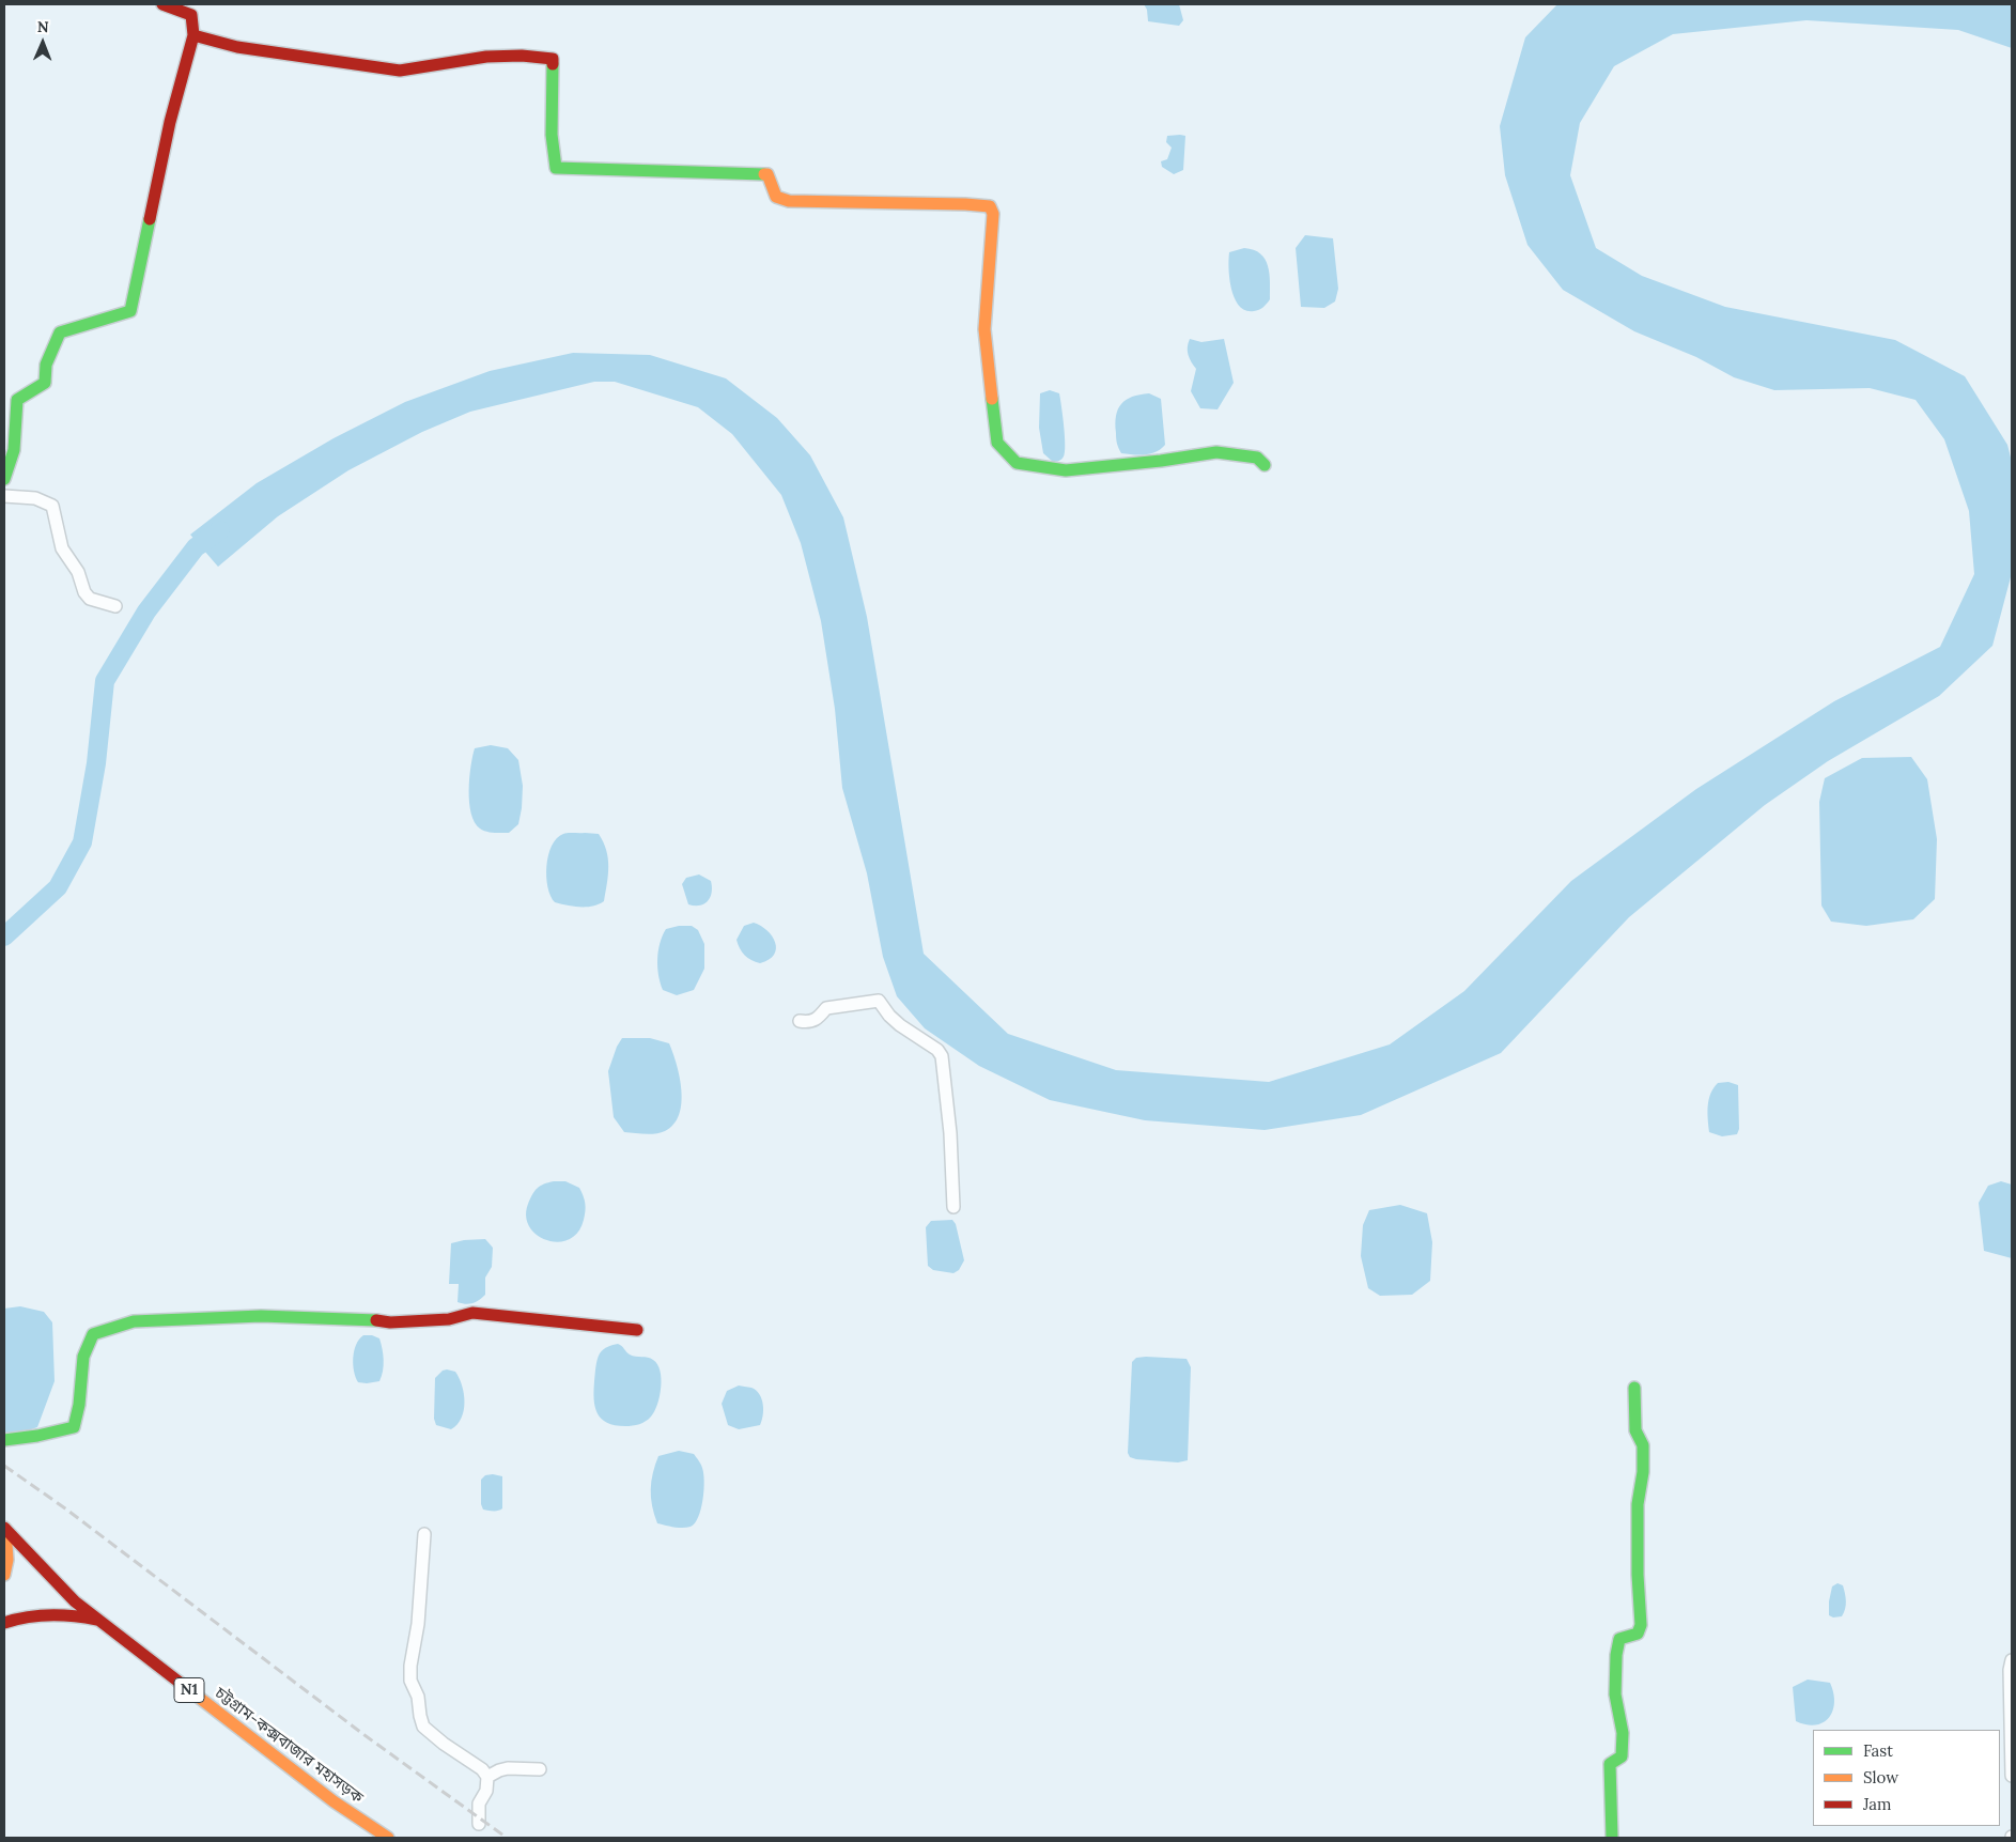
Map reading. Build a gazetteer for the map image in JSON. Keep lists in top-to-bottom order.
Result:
{
  "streets": {
    "main road": ["N1", "চট্টগ্রাম-কক্সবাজার মহাসড়ক"]
  },
  "legend": ["Fast", "Slow", "Jam"],
  "north": "top"
}
